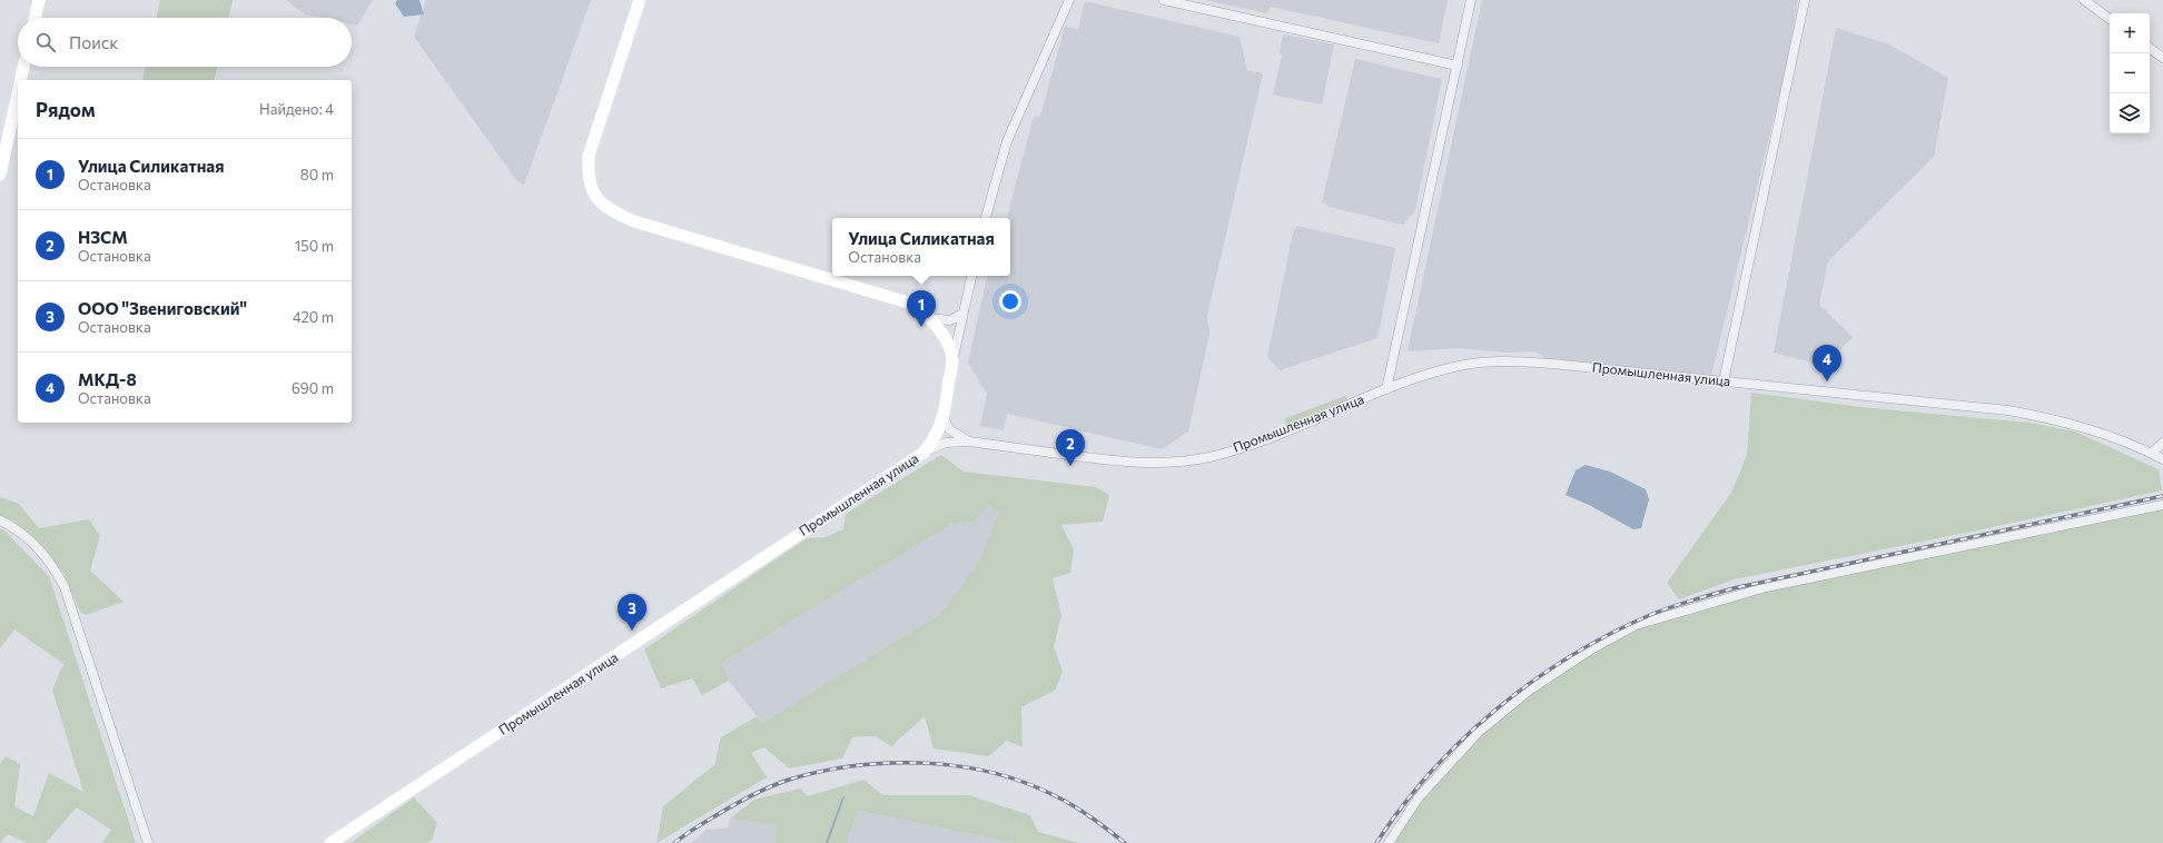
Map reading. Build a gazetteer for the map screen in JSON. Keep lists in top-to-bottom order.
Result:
{
  "streets": {
    "street": ["Промышленная улица"]
  },
  "page": {
    "map_buttons": ["+", "−"],
    "search": "Поиск",
    "heading": ["Рядом", "Найдено: 4"],
    "list": [
      {
        "mark": "1",
        "name": "Улица Силикатная",
        "note": "Остановка",
        "value": "80 m"
      },
      {
        "mark": "2",
        "name": "НЗСМ",
        "note": "Остановка",
        "value": "150 m"
      },
      {
        "mark": "3",
        "name": "ООО \"Звениговский\"",
        "note": "Остановка",
        "value": "420 m"
      },
      {
        "mark": "4",
        "name": "МКД-8",
        "note": "Остановка",
        "value": "690 m"
      }
    ],
    "popup": ["Улица Силикатная", "Остановка"],
    "pins": [
      "1",
      "4",
      "2",
      "3"
    ]
  }
}
